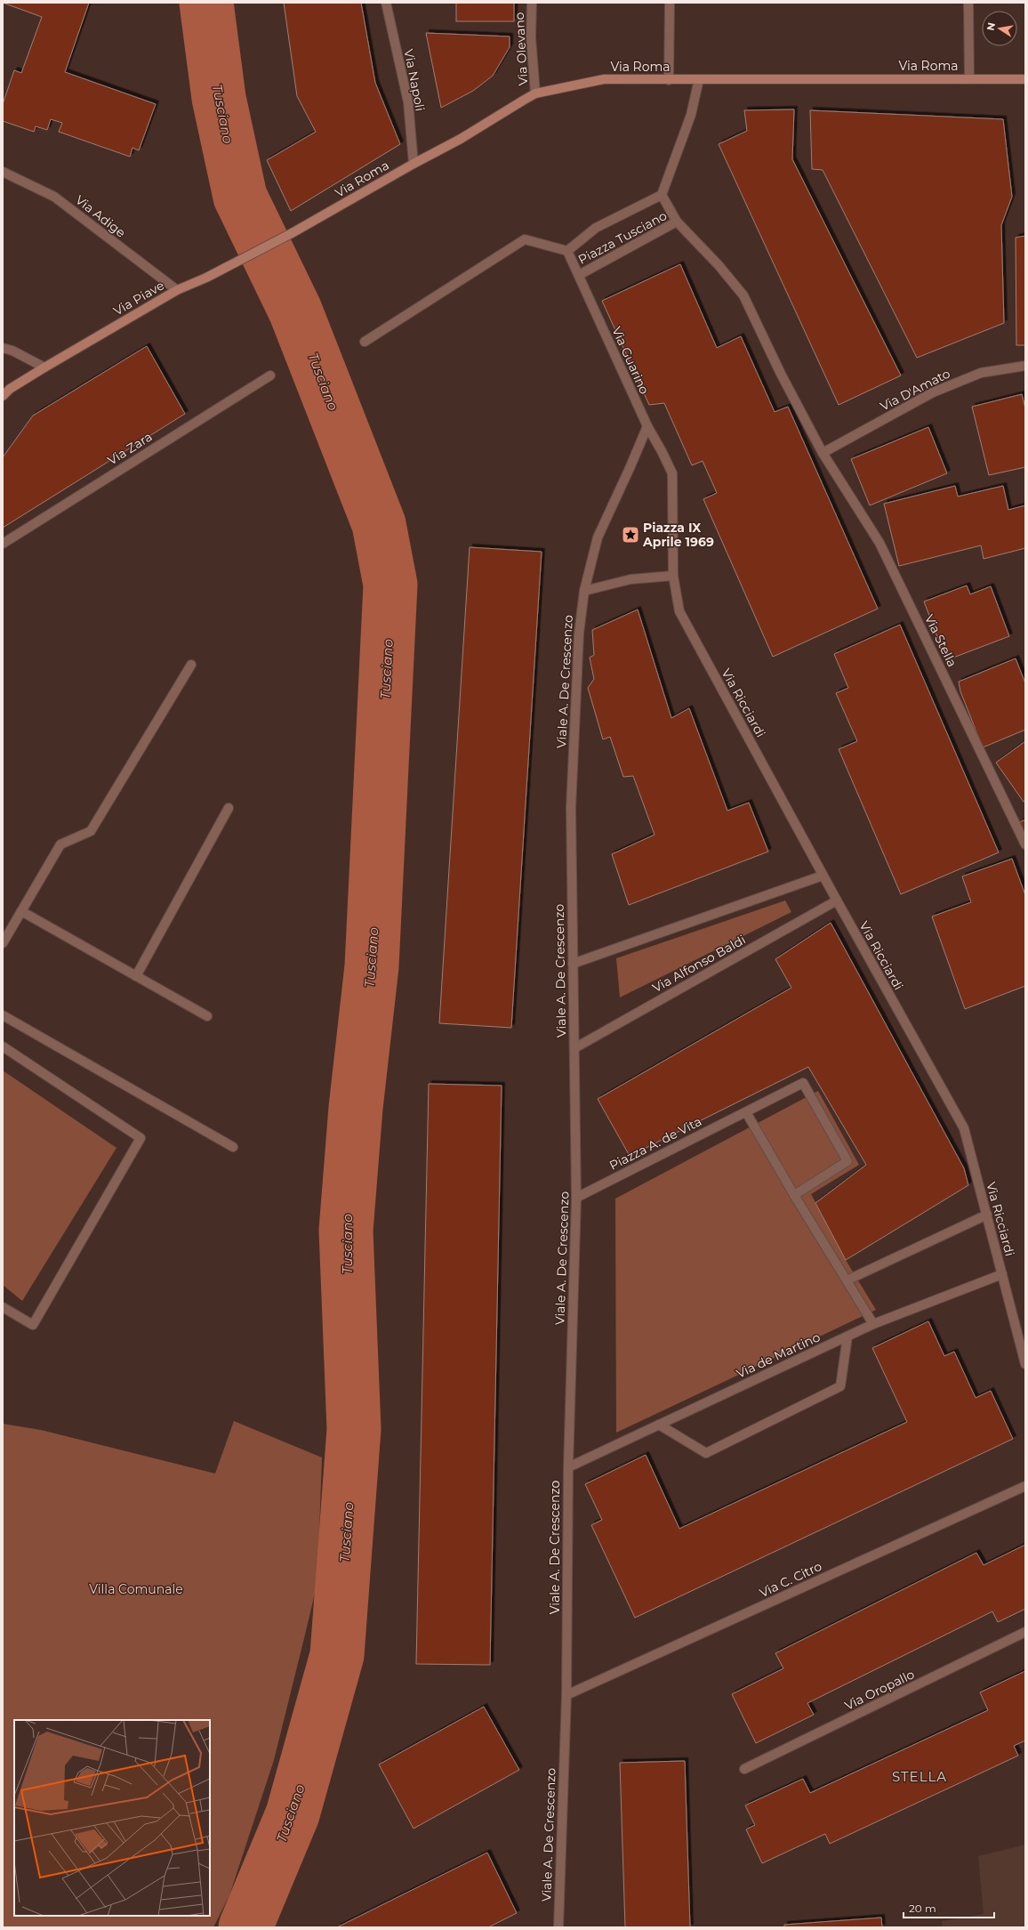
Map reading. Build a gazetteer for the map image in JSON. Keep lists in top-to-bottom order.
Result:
{
  "streets": {
    "main road": ["Via Roma", "Via Piave"],
    "street": [
      "Via Olevano",
      "Via Napoli",
      "Via Adige",
      "Piazza Tusciano",
      "Via Guarino",
      "Via D'Amato",
      "Via Zara",
      "Via Stella",
      "Viale A. De Crescenzo",
      "Via Ricciardi",
      "Via Alfonso Baldi",
      "Piazza A. de Vita",
      "Via de Martino",
      "Via C. Citro",
      "Via Oropallo"
    ]
  },
  "crossings": [
    ["Via Olevano", "Via Roma"],
    ["Via Roma", "Via Napoli"],
    ["Via Roma", "Piazza Tusciano"],
    ["Via Roma", "Via Piave"],
    ["Via Adige", "Via Piave"],
    ["Piazza Tusciano", "Via Guarino"],
    ["Piazza Tusciano", "Via Stella"],
    ["Via Guarino", "Viale A. De Crescenzo"],
    ["Via Guarino", "Via Ricciardi"],
    ["Via D'Amato", "Via Stella"],
    ["Viale A. De Crescenzo", "Via Alfonso Baldi"],
    ["Viale A. De Crescenzo", "Piazza A. de Vita"],
    ["Viale A. De Crescenzo", "Via de Martino"],
    ["Viale A. De Crescenzo", "Via C. Citro"],
    ["Via Ricciardi", "Via Alfonso Baldi"],
    ["Via Ricciardi", "Via de Martino"]
  ],
  "districts": ["STELLA"],
  "water": ["Tusciano"],
  "parks": ["Villa Comunale"],
  "places": {
    "place": ["Piazza IX Aprile 1969"]
  },
  "scale_bar": "20 m",
  "north": "left"
}
